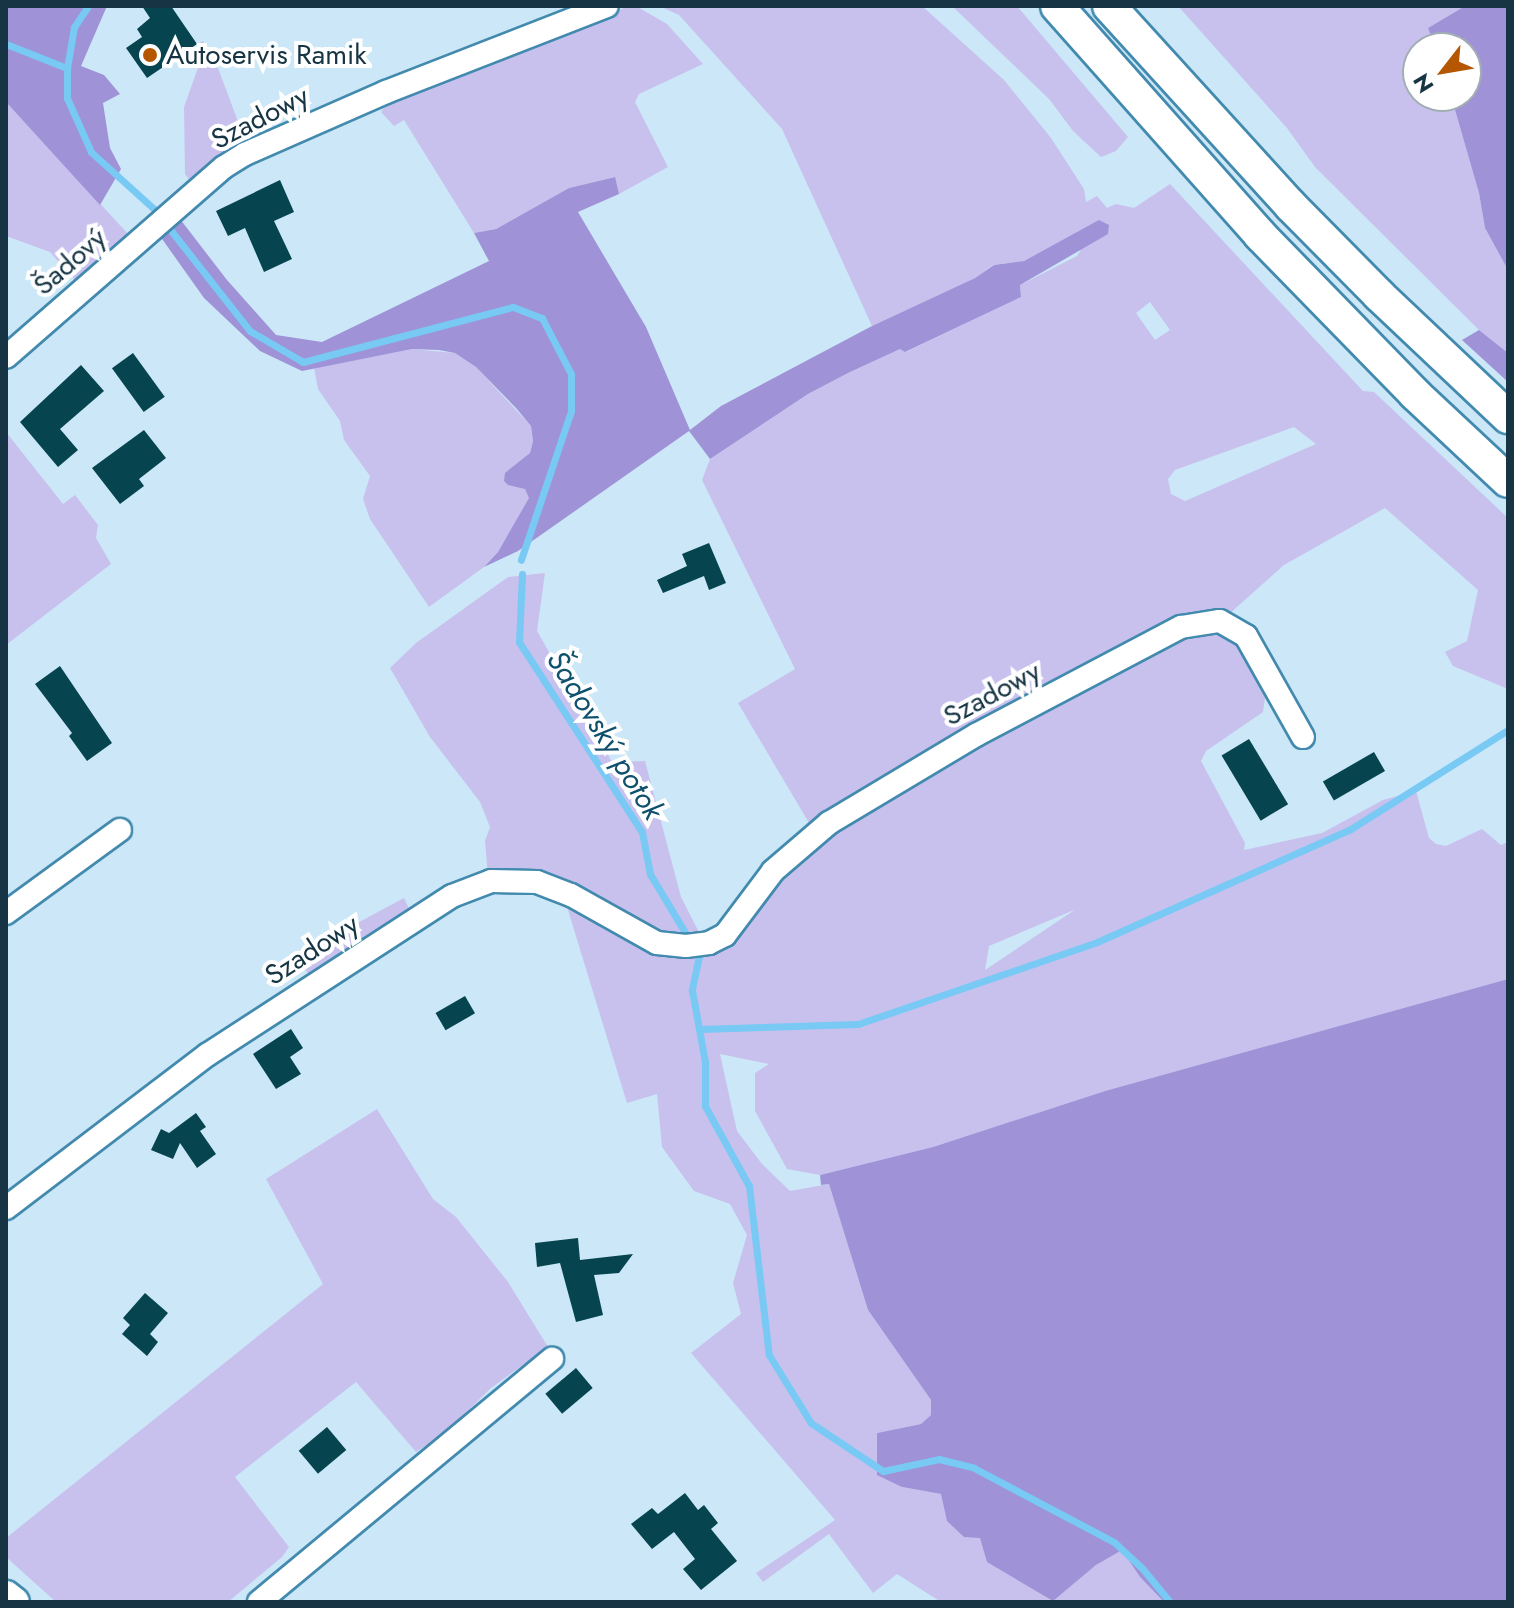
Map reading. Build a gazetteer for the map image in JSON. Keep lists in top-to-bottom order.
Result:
{
  "streets": {
    "street": ["Szadowy", "Šadový"]
  },
  "crossings": [
    ["Szadowy", "Šadový"]
  ],
  "water": ["Šadovský potok"],
  "places": ["Autoservis Ramik"],
  "north": "bottom left"
}
